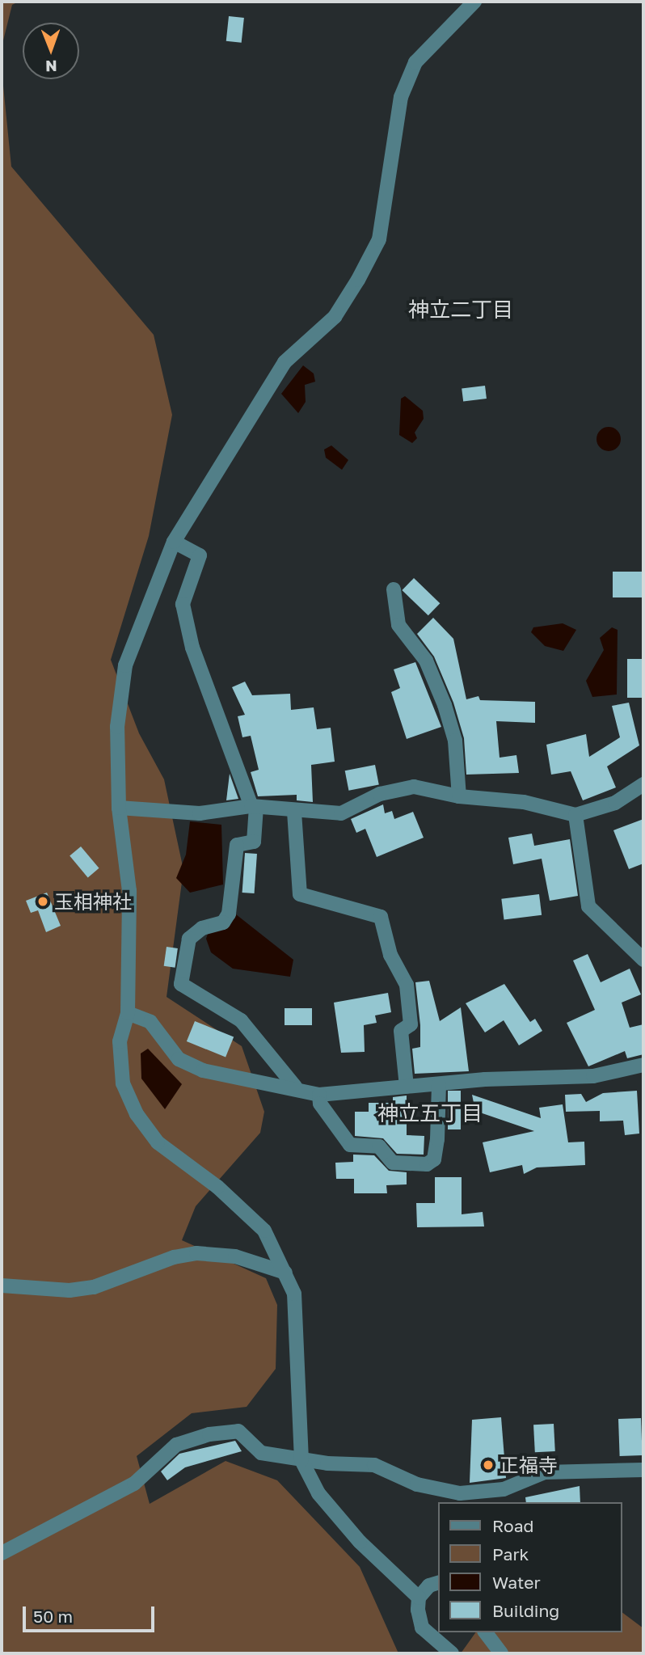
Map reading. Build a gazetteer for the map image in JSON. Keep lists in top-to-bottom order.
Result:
{
  "districts": ["神立二丁目", "神立五丁目"],
  "places": ["玉相神社", "正福寺"],
  "legend": [
    "Road",
    "Park",
    "Water",
    "Building"
  ],
  "scale_bar": "50 m",
  "north": "bottom"
}
